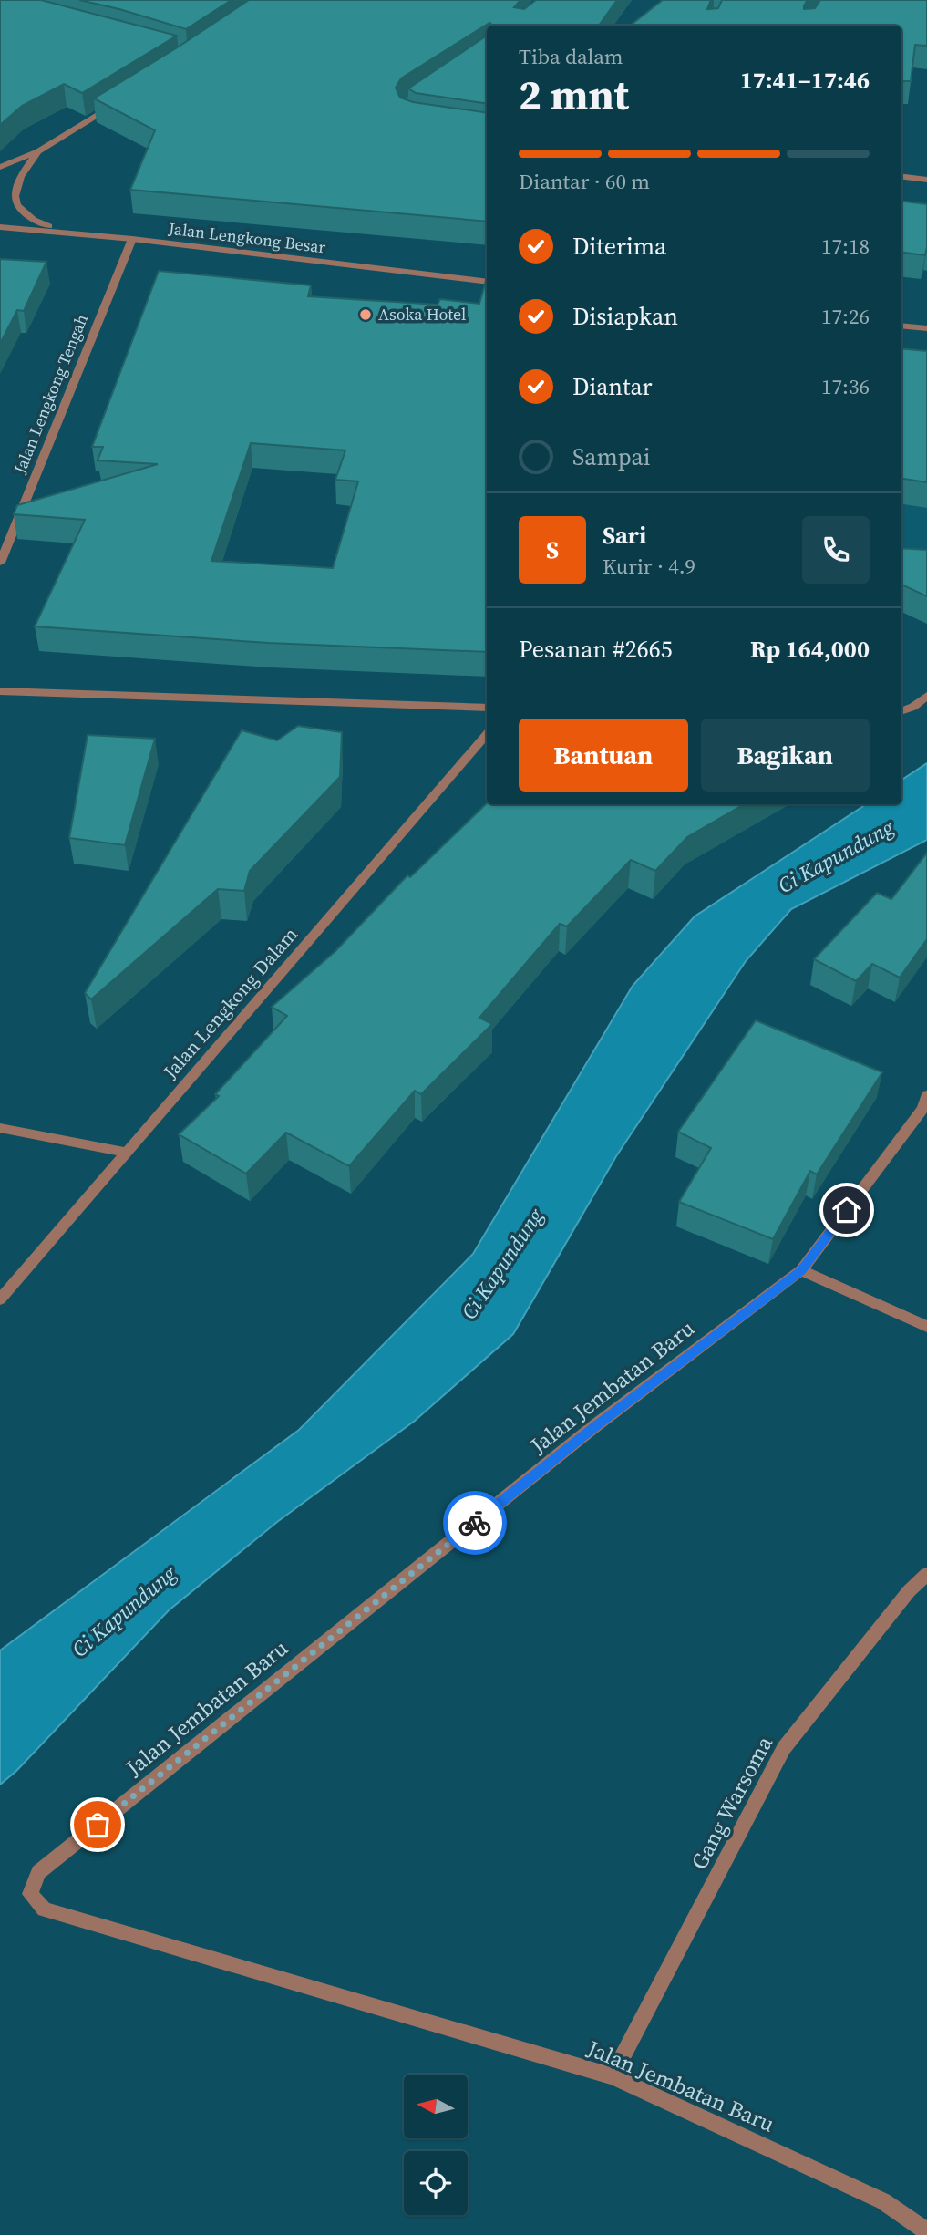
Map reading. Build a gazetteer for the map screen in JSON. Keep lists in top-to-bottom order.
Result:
{
  "streets": {
    "street": [
      "Jalan Lengkong Besar",
      "Jalan Lengkong Tengah",
      "Jalan Lengkong Dalam",
      "Jalan Jembatan Baru",
      "Gang Warsoma"
    ]
  },
  "crossings": [
    ["Jalan Lengkong Besar", "Jalan Lengkong Tengah"],
    ["Jalan Jembatan Baru", "Gang Warsoma"]
  ],
  "water": ["Ci Kapundung"],
  "places": ["Asoka Hotel"],
  "north": "left",
  "page": {
    "heading": ["2 mnt", "Tiba dalam", "17:41–17:46"],
    "panel": [
      "Sari",
      "Kurir · 4.9",
      "Pesanan #2665",
      "Rp 164,000"
    ],
    "bar": "Diantar · 60 m",
    "list": [
      ["Diterima", "17:18"],
      ["Disiapkan", "17:26"],
      ["Diantar", "17:36"],
      "Sampai"
    ],
    "round": "S",
    "buttons": ["Bantuan", "Bagikan"]
  }
}
